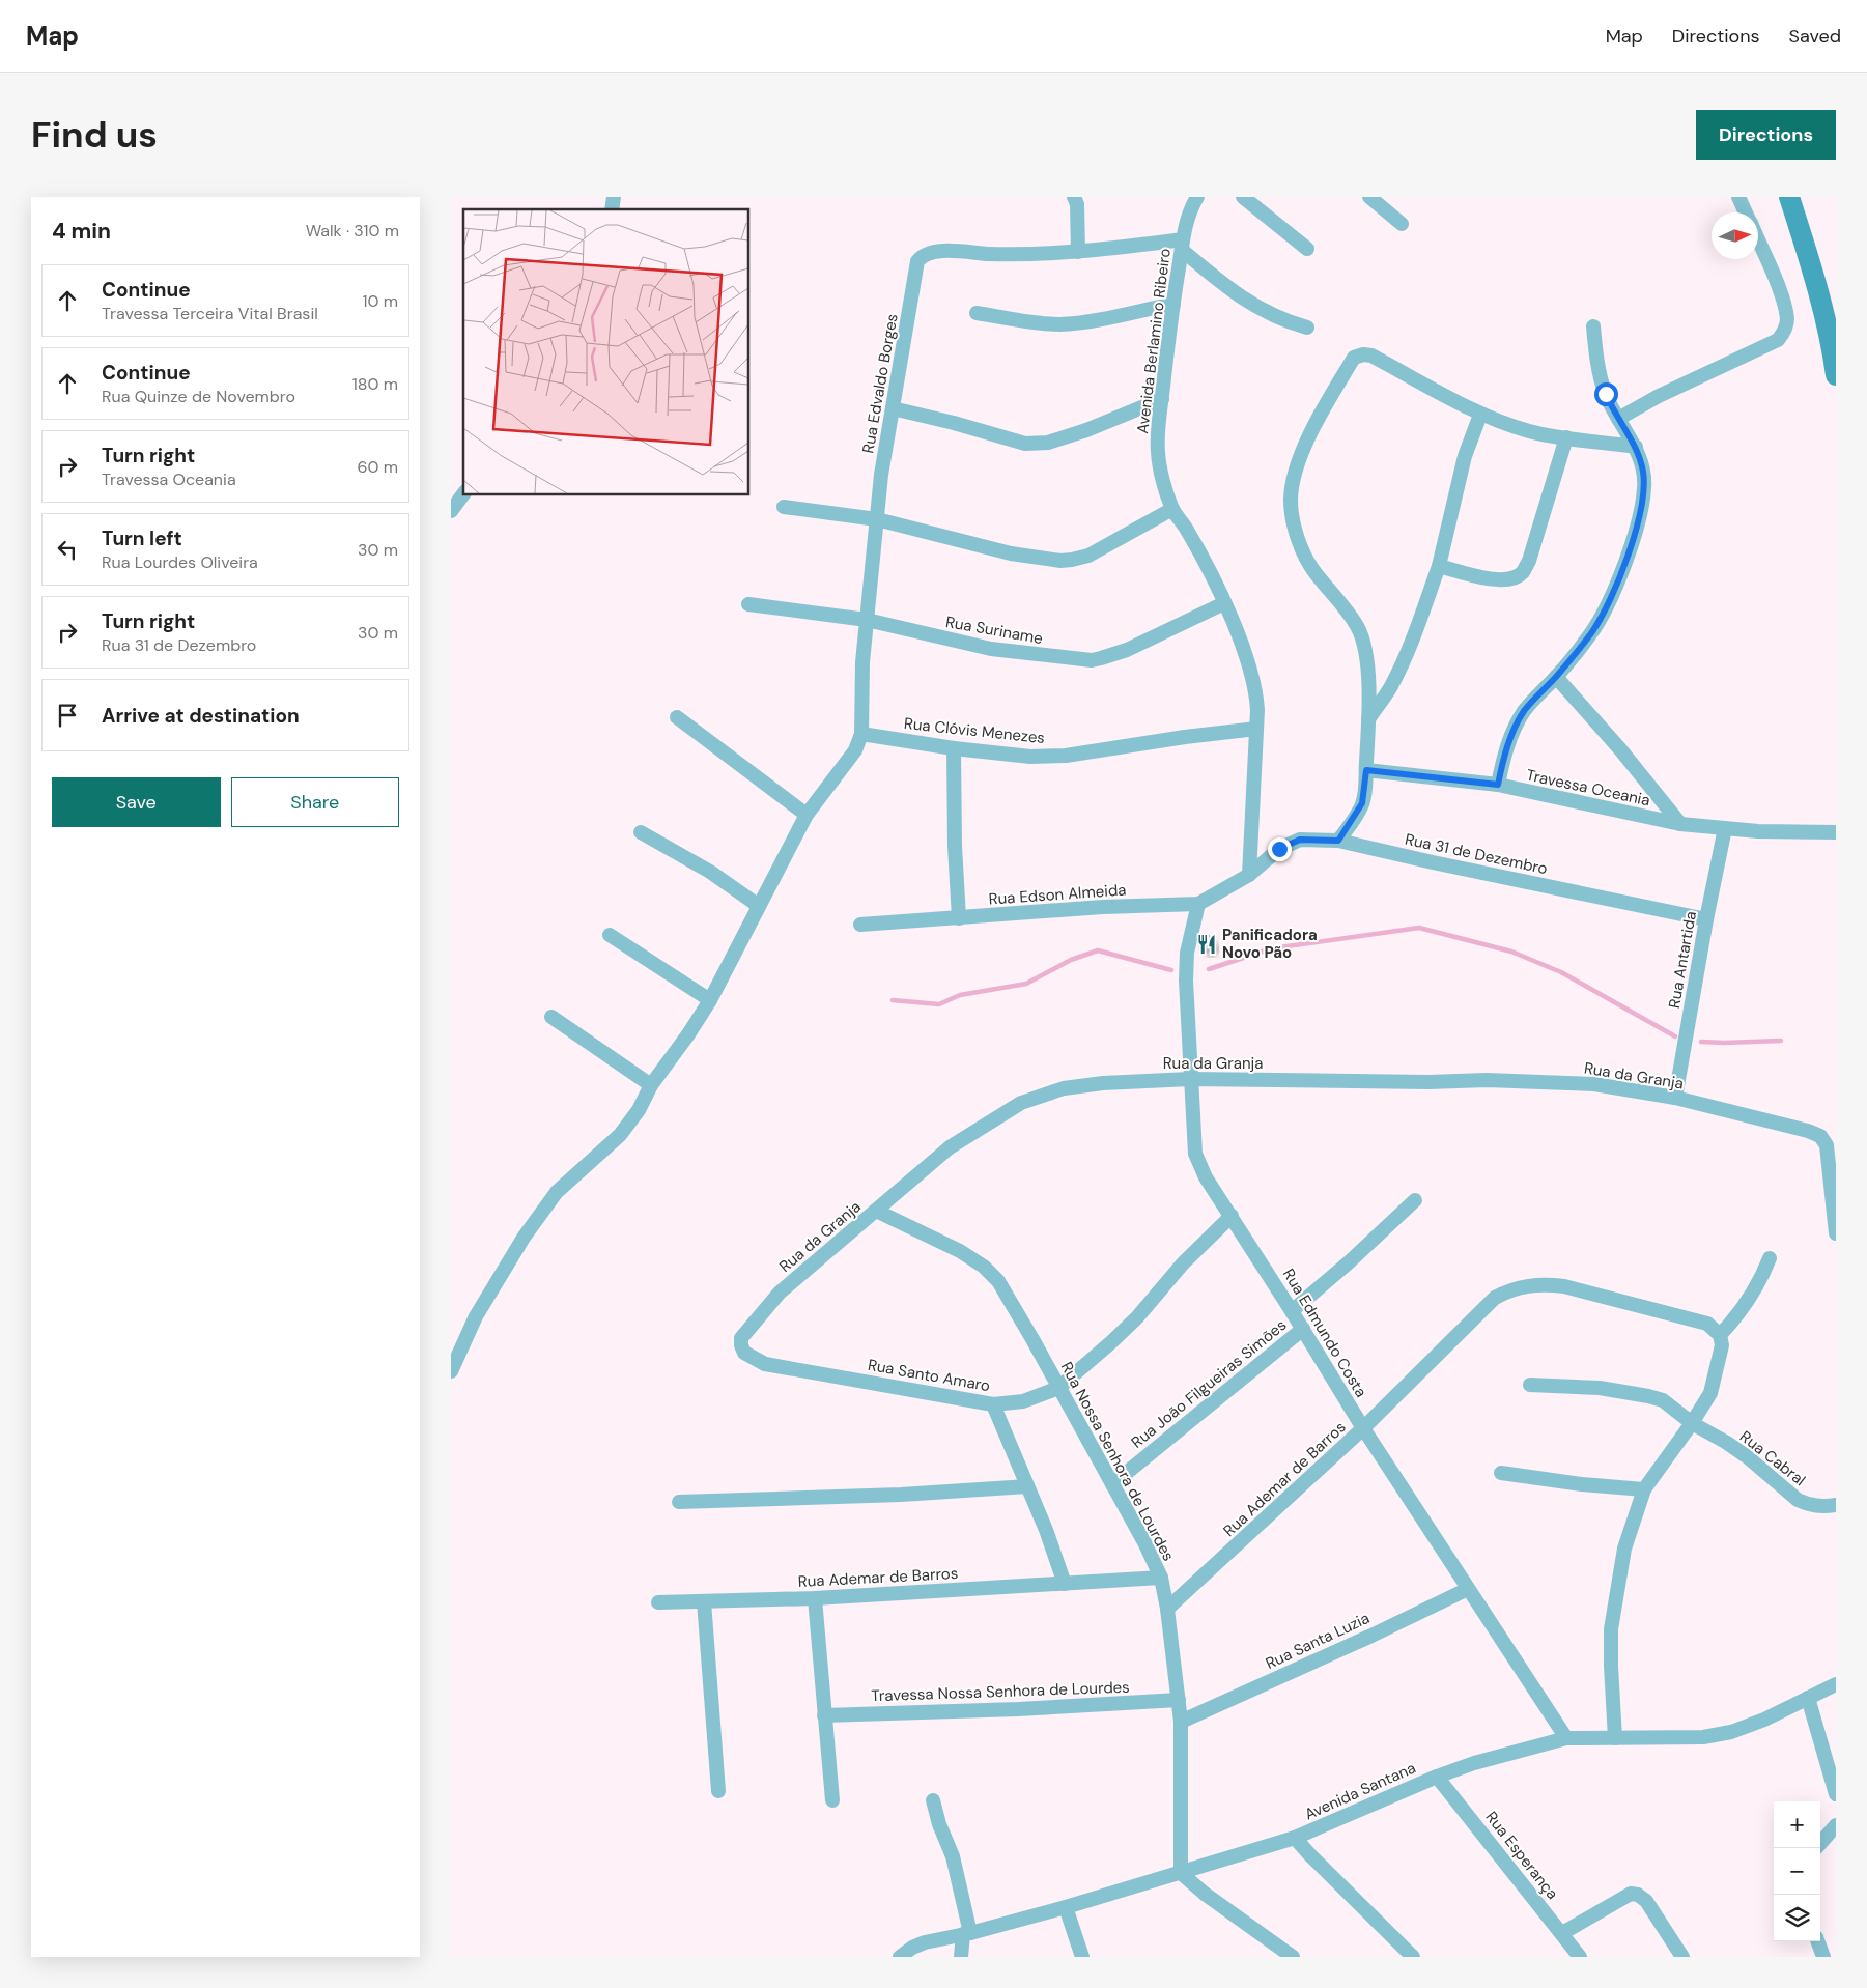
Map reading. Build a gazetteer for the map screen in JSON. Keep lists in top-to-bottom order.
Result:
{
  "streets": {
    "street": [
      "Avenida Berlamino Ribeiro",
      "Rua Edvaldo Borges",
      "Rua Suriname",
      "Rua Clóvis Menezes",
      "Travessa Oceania",
      "Rua 31 de Dezembro",
      "Rua Edson Almeida",
      "Rua Antartida",
      "Rua da Granja",
      "Rua Edmundo Costa",
      "Rua Santo Amaro",
      "Rua João Filgueiras Simões",
      "Rua Cabral",
      "Rua Nossa Senhora de Lourdes",
      "Rua Ademar de Barros",
      "Rua Santa Luzia",
      "Travessa Nossa Senhora de Lourdes",
      "Avenida Santana",
      "Rua Esperança"
    ]
  },
  "crossings": [
    ["Avenida Berlamino Ribeiro", "Rua Edvaldo Borges"],
    ["Avenida Berlamino Ribeiro", "Rua Suriname"],
    ["Avenida Berlamino Ribeiro", "Rua Clóvis Menezes"],
    ["Avenida Berlamino Ribeiro", "Rua 31 de Dezembro"],
    ["Avenida Berlamino Ribeiro", "Rua Edson Almeida"],
    ["Rua Edvaldo Borges", "Rua Suriname"],
    ["Rua Edvaldo Borges", "Rua Clóvis Menezes"],
    ["Rua 31 de Dezembro", "Rua Edson Almeida"],
    ["Rua 31 de Dezembro", "Rua Antartida"],
    ["Rua Edson Almeida", "Rua Edmundo Costa"],
    ["Rua Antartida", "Rua da Granja"],
    ["Rua da Granja", "Rua Edmundo Costa"],
    ["Rua da Granja", "Rua Santo Amaro"],
    ["Rua da Granja", "Rua Nossa Senhora de Lourdes"],
    ["Rua Edmundo Costa", "Rua Santo Amaro"],
    ["Rua Edmundo Costa", "Rua João Filgueiras Simões"],
    ["Rua Edmundo Costa", "Rua Ademar de Barros"],
    ["Rua Edmundo Costa", "Rua Santa Luzia"],
    ["Rua Edmundo Costa", "Avenida Santana"],
    ["Rua Santo Amaro", "Rua Nossa Senhora de Lourdes"],
    ["Rua João Filgueiras Simões", "Rua Nossa Senhora de Lourdes"],
    ["Rua Nossa Senhora de Lourdes", "Rua Ademar de Barros"],
    ["Rua Nossa Senhora de Lourdes", "Rua Santa Luzia"],
    ["Rua Nossa Senhora de Lourdes", "Travessa Nossa Senhora de Lourdes"],
    ["Rua Nossa Senhora de Lourdes", "Avenida Santana"],
    ["Avenida Santana", "Rua Esperança"]
  ],
  "places": {
    "restaurant": ["Panificadora Novo Pão"]
  },
  "north": "right",
  "page": {
    "header": "Map",
    "nav": ["Map", "Directions", "Saved"],
    "buttons": [
      "Directions",
      ["Save", "Share"]
    ],
    "title": "Find us",
    "heading": ["4 min", "Walk · 310 m"],
    "list": [
      ["Continue", "Travessa Terceira Vital Brasil", "10 m"],
      ["Continue", "Rua Quinze de Novembro", "180 m"],
      ["Turn right", "Travessa Oceania", "60 m"],
      ["Turn left", "Rua Lourdes Oliveira", "30 m"],
      ["Turn right", "Rua 31 de Dezembro", "30 m"],
      "Arrive at destination"
    ],
    "map_buttons": ["+", "−"]
  }
}
